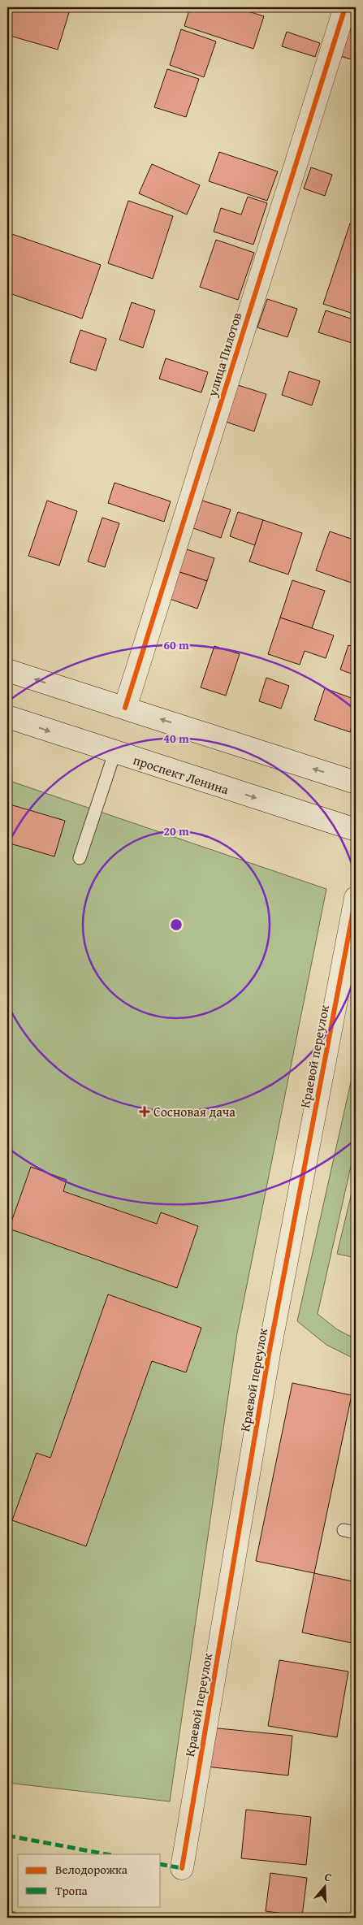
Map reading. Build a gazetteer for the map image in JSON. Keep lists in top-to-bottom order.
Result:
{
  "streets": {
    "street": ["улица Пилотов", "проспект Ленина", "Краевой переулок"]
  },
  "places": {
    "health": ["Сосновая дача"]
  },
  "legend": ["Велодорожка", "Тропа"],
  "north": "top",
  "rings": ["60 m", "40 m", "20 m"]
}
